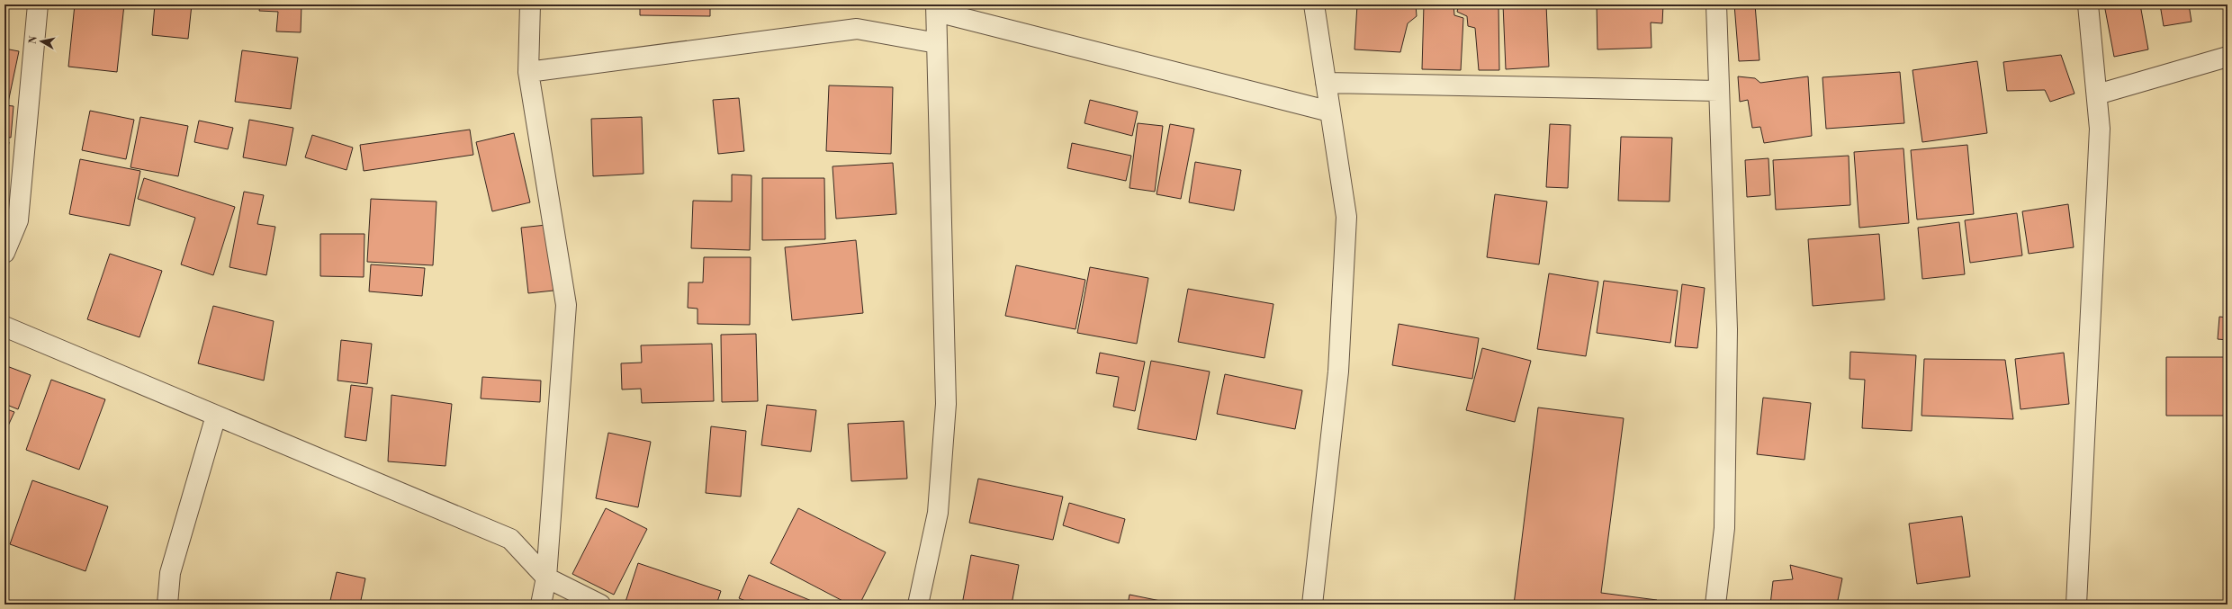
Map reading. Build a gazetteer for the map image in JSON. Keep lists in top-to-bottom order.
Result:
{
  "north": "left"
}
